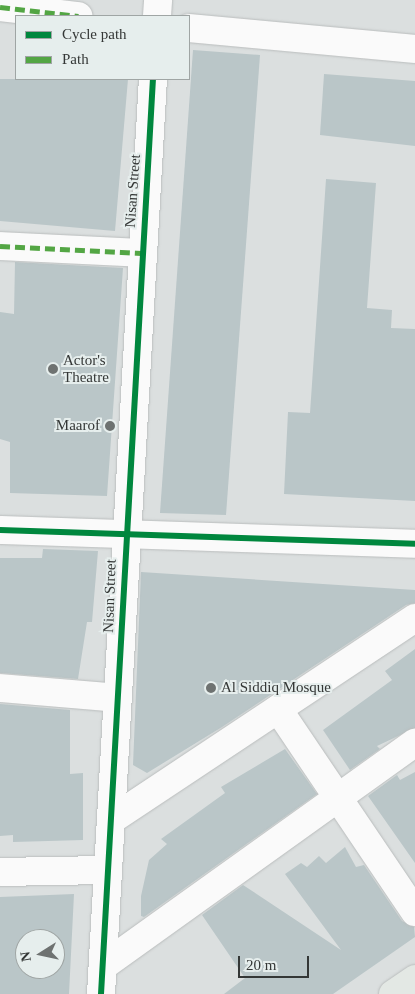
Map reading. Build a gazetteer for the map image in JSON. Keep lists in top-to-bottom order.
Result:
{
  "streets": {
    "street": ["Nisan Street"]
  },
  "places": ["Actor's Theatre", "Maarof", "Al Siddiq Mosque"],
  "legend": ["Cycle path", "Path"],
  "scale_bar": "20 m",
  "north": "left"
}
